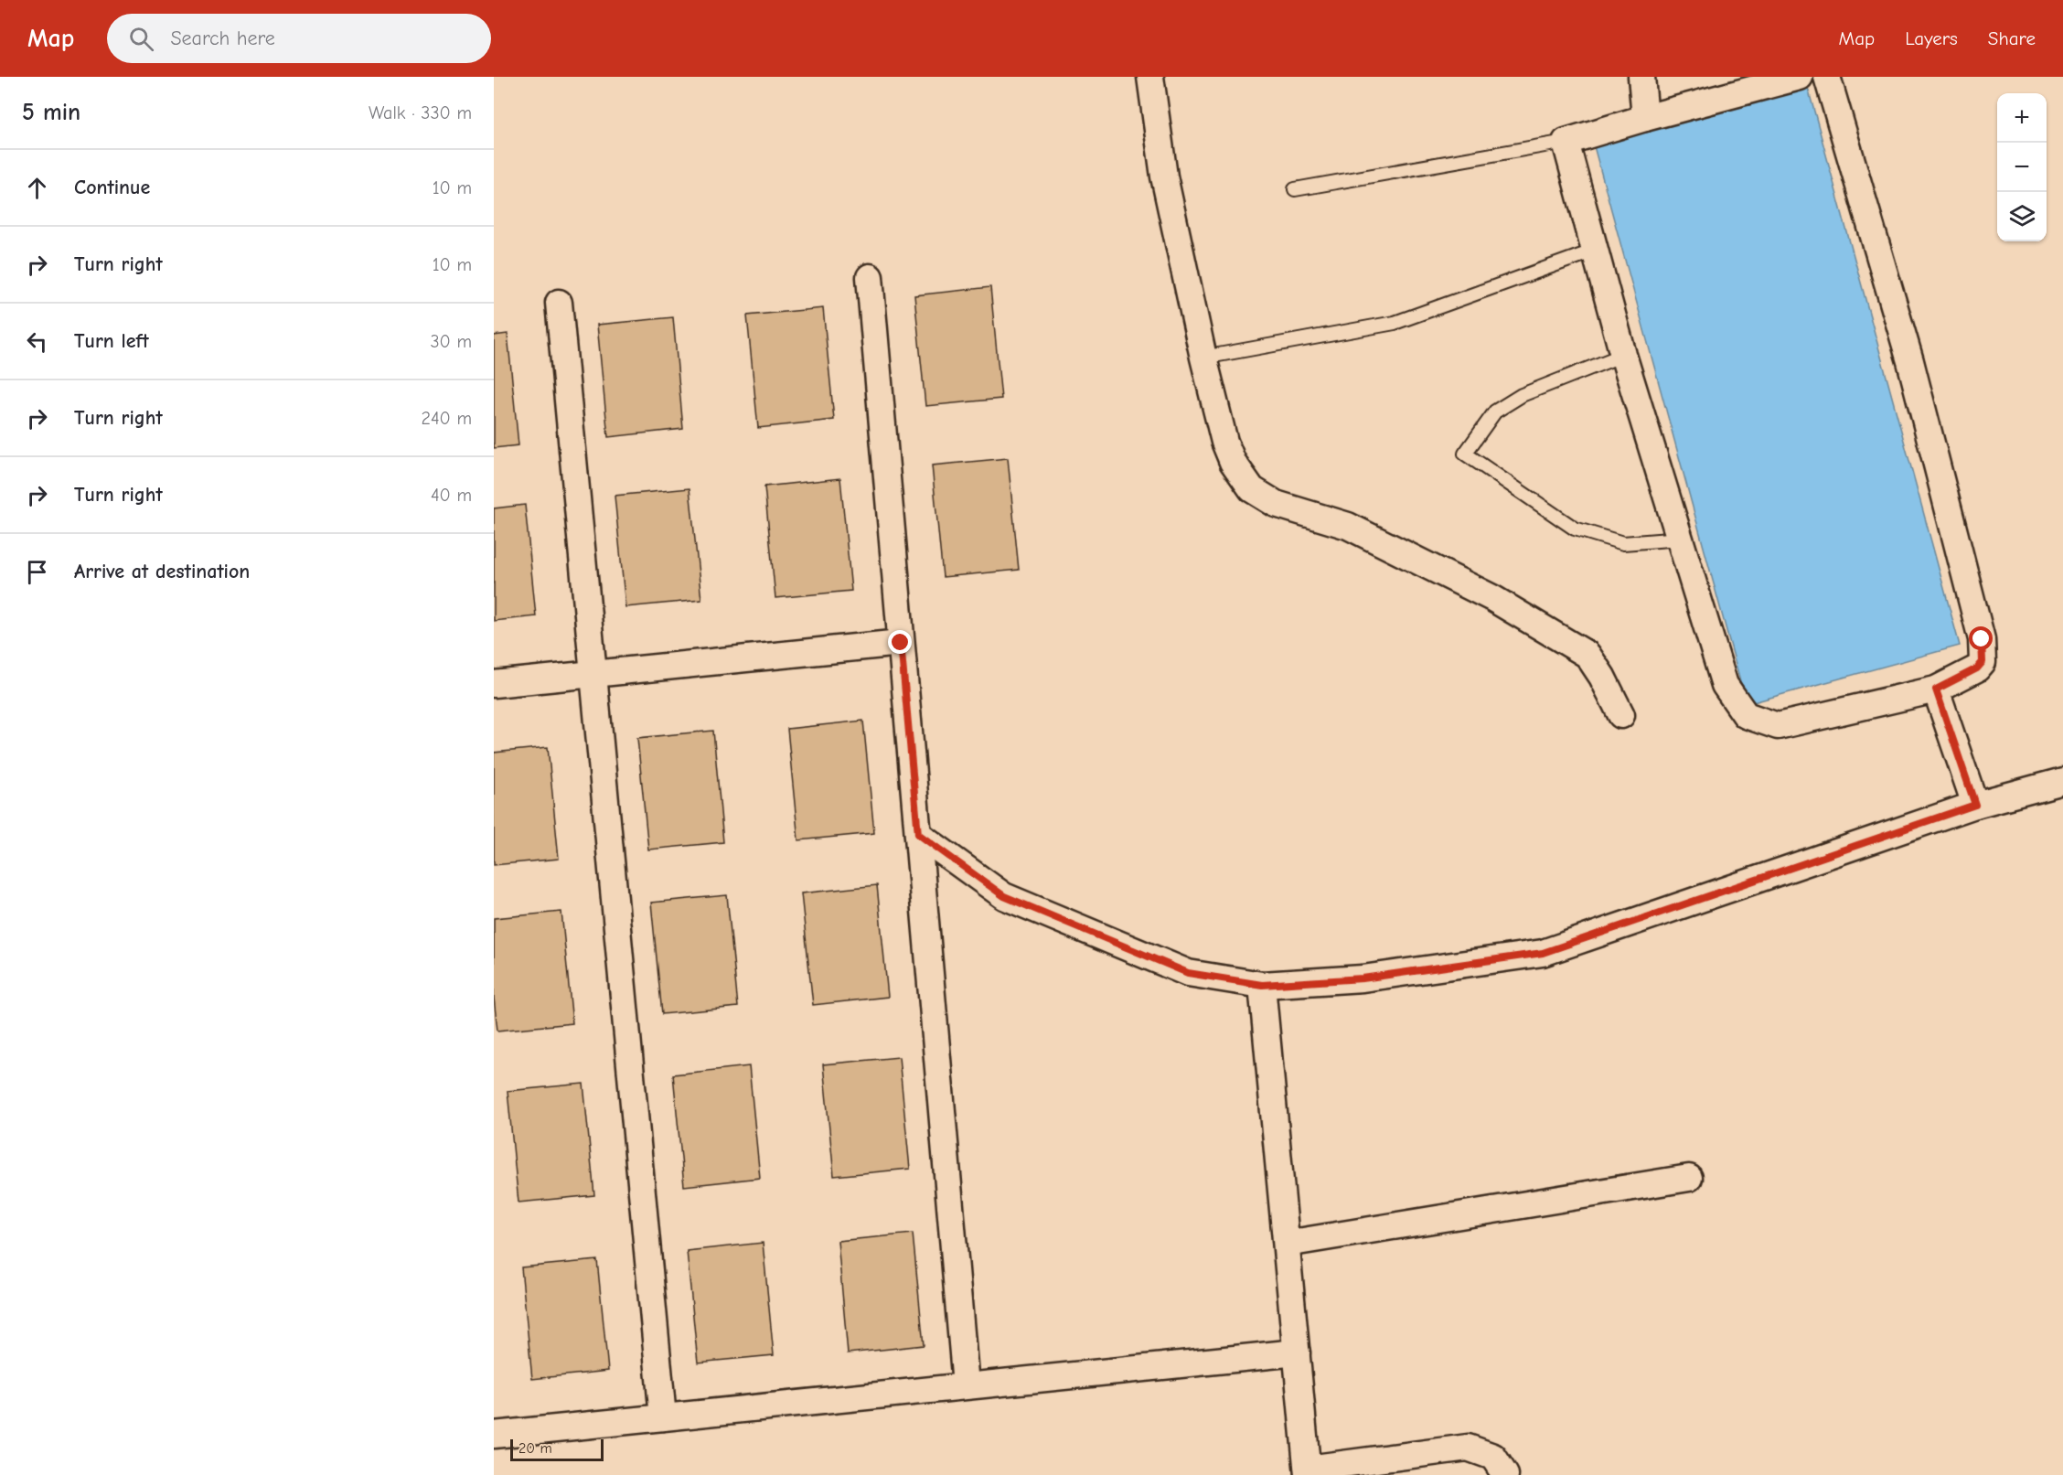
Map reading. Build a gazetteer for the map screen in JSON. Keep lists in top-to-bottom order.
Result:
{
  "scale_bar": "20 m",
  "page": {
    "header": "Map",
    "search": "Search here",
    "nav": ["Map", "Layers", "Share"],
    "heading": ["5 min", "Walk · 330 m"],
    "map_buttons": ["+", "−"],
    "list": [
      ["Continue", "10 m"],
      ["Turn right", "10 m"],
      ["Turn left", "30 m"],
      ["Turn right", "240 m"],
      ["Turn right", "40 m"],
      "Arrive at destination"
    ],
    "scale": "20 m"
  }
}
